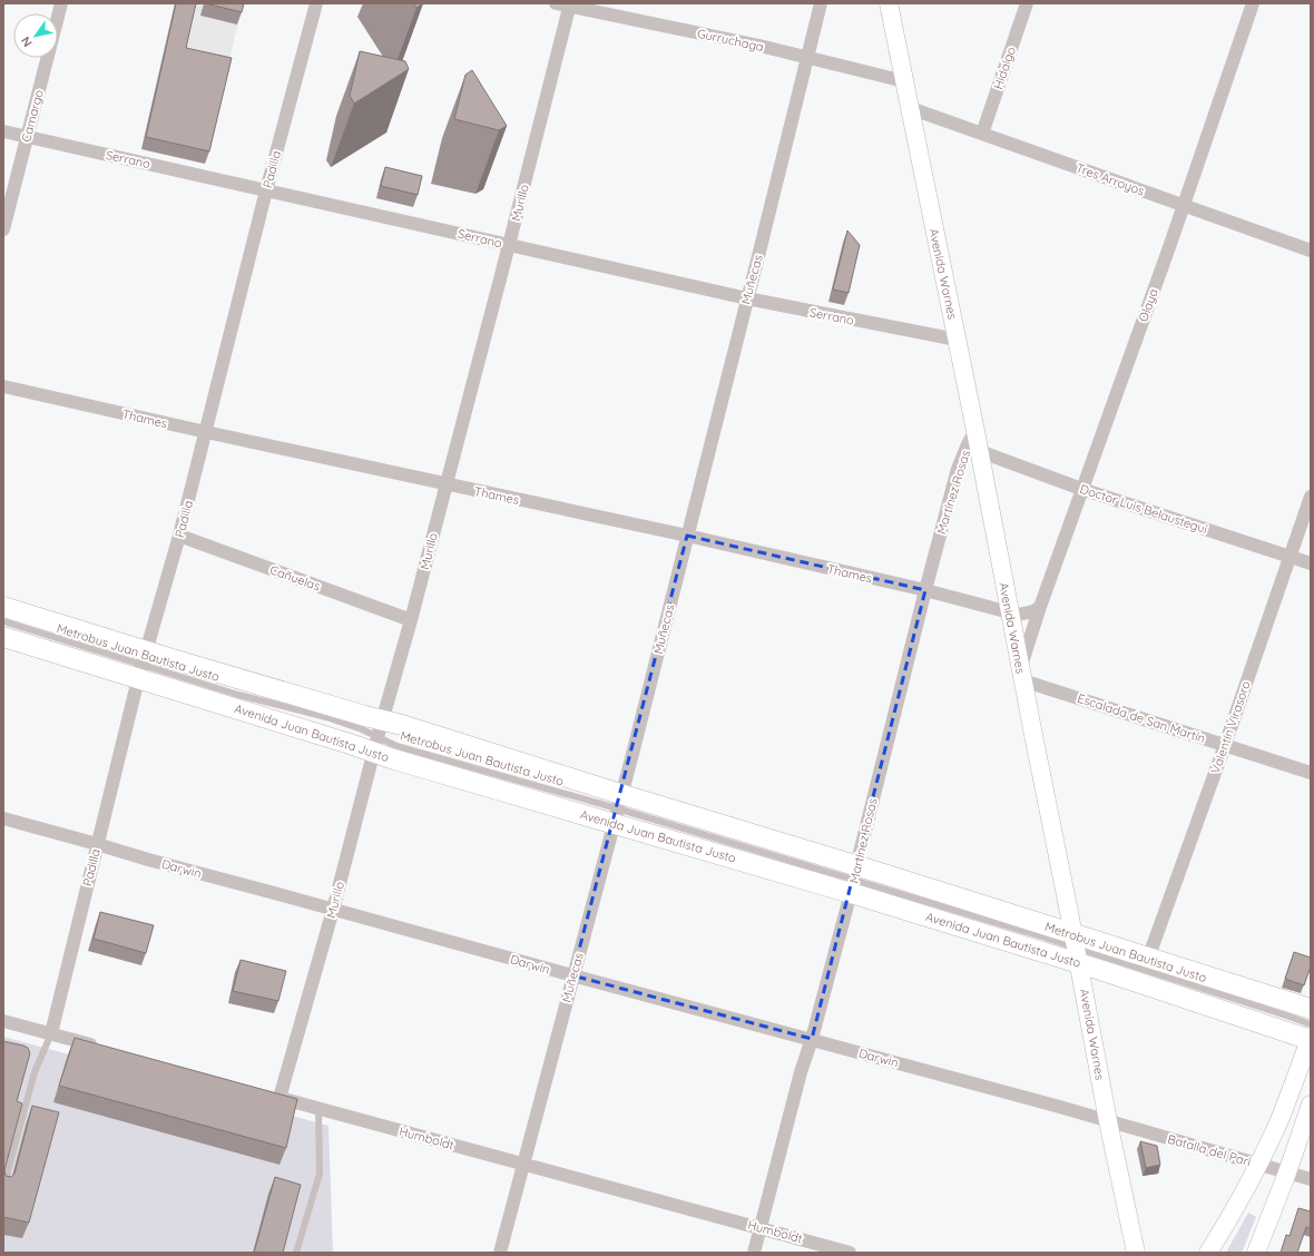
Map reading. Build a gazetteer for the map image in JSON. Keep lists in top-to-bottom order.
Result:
{
  "streets": {
    "main road": ["Avenida Warnes", "Avenida Juan Bautista Justo"],
    "street": [
      "Gurruchaga",
      "Hidalgo",
      "Camargo",
      "Serrano",
      "Padilla",
      "Tres Arroyos",
      "Murillo",
      "Muñecas",
      "Olaya",
      "Thames",
      "Martínez Rosas",
      "Doctor Luis Belaustegui",
      "Cañuelas",
      "Escalada de San Martín",
      "Valentín Virasoro",
      "Darwin",
      "Humboldt",
      "Batalla del Pari"
    ],
    "lane": ["Metrobus Juan Bautista Justo"]
  },
  "crossings": [
    ["Gurruchaga", "Murillo"],
    ["Gurruchaga", "Avenida Warnes"],
    ["Gurruchaga", "Muñecas"],
    ["Hidalgo", "Tres Arroyos"],
    ["Camargo", "Serrano"],
    ["Serrano", "Padilla"],
    ["Serrano", "Murillo"],
    ["Serrano", "Avenida Warnes"],
    ["Serrano", "Muñecas"],
    ["Padilla", "Thames"],
    ["Padilla", "Cañuelas"],
    ["Padilla", "Metrobus Juan Bautista Justo"],
    ["Padilla", "Avenida Juan Bautista Justo"],
    ["Padilla", "Darwin"],
    ["Tres Arroyos", "Avenida Warnes"],
    ["Tres Arroyos", "Olaya"],
    ["Murillo", "Thames"],
    ["Murillo", "Cañuelas"],
    ["Murillo", "Avenida Juan Bautista Justo"],
    ["Murillo", "Darwin"],
    ["Murillo", "Humboldt"],
    ["Avenida Warnes", "Olaya"],
    ["Avenida Warnes", "Thames"],
    ["Avenida Warnes", "Martínez Rosas"],
    ["Avenida Warnes", "Doctor Luis Belaustegui"],
    ["Avenida Warnes", "Metrobus Juan Bautista Justo"],
    ["Avenida Warnes", "Escalada de San Martín"],
    ["Avenida Warnes", "Avenida Juan Bautista Justo"],
    ["Avenida Warnes", "Darwin"],
    ["Avenida Warnes", "Batalla del Pari"],
    ["Muñecas", "Thames"],
    ["Muñecas", "Avenida Juan Bautista Justo"],
    ["Muñecas", "Darwin"],
    ["Muñecas", "Humboldt"],
    ["Olaya", "Doctor Luis Belaustegui"],
    ["Olaya", "Escalada de San Martín"],
    ["Thames", "Martínez Rosas"],
    ["Martínez Rosas", "Metrobus Juan Bautista Justo"],
    ["Martínez Rosas", "Avenida Juan Bautista Justo"],
    ["Martínez Rosas", "Darwin"],
    ["Martínez Rosas", "Humboldt"],
    ["Doctor Luis Belaustegui", "Valentín Virasoro"],
    ["Metrobus Juan Bautista Justo", "Avenida Juan Bautista Justo"],
    ["Escalada de San Martín", "Valentín Virasoro"],
    ["Valentín Virasoro", "Avenida Juan Bautista Justo"],
    ["Darwin", "Batalla del Pari"]
  ],
  "north": "bottom left"
}
